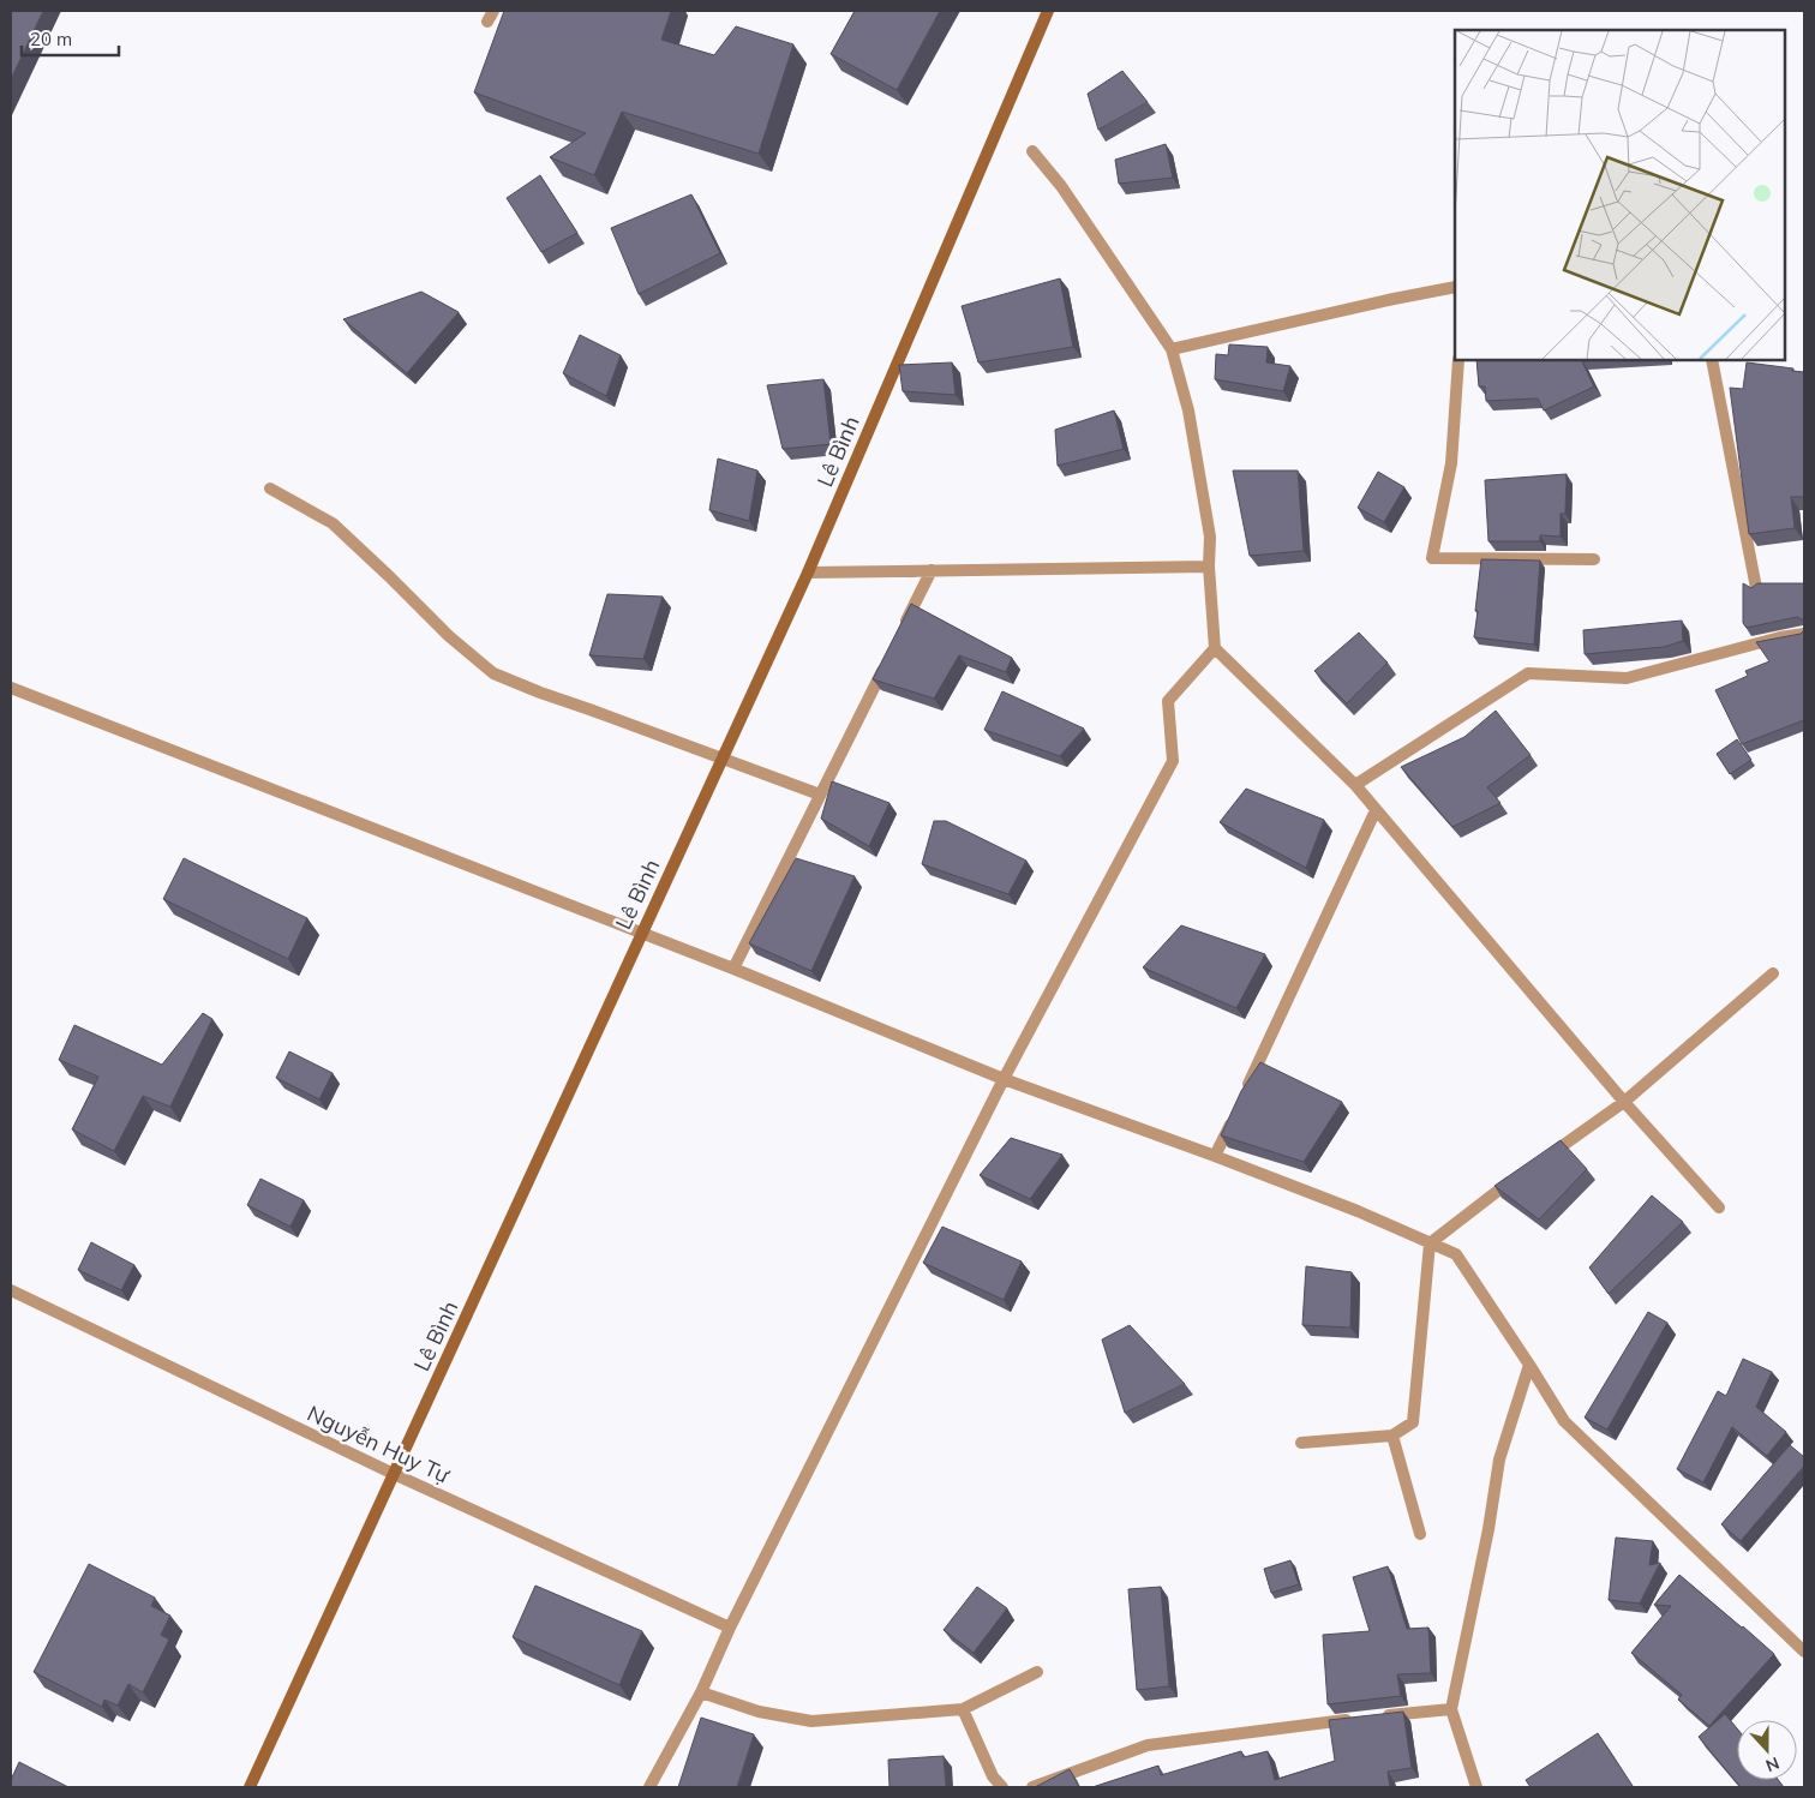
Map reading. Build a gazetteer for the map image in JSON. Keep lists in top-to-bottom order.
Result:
{
  "streets": {
    "street": ["Lê Bình", "Nguyễn Huy Tự"]
  },
  "crossings": [
    ["Lê Bình", "Nguyễn Huy Tự"]
  ],
  "scale_bar": "20 m",
  "north": "bottom"
}
